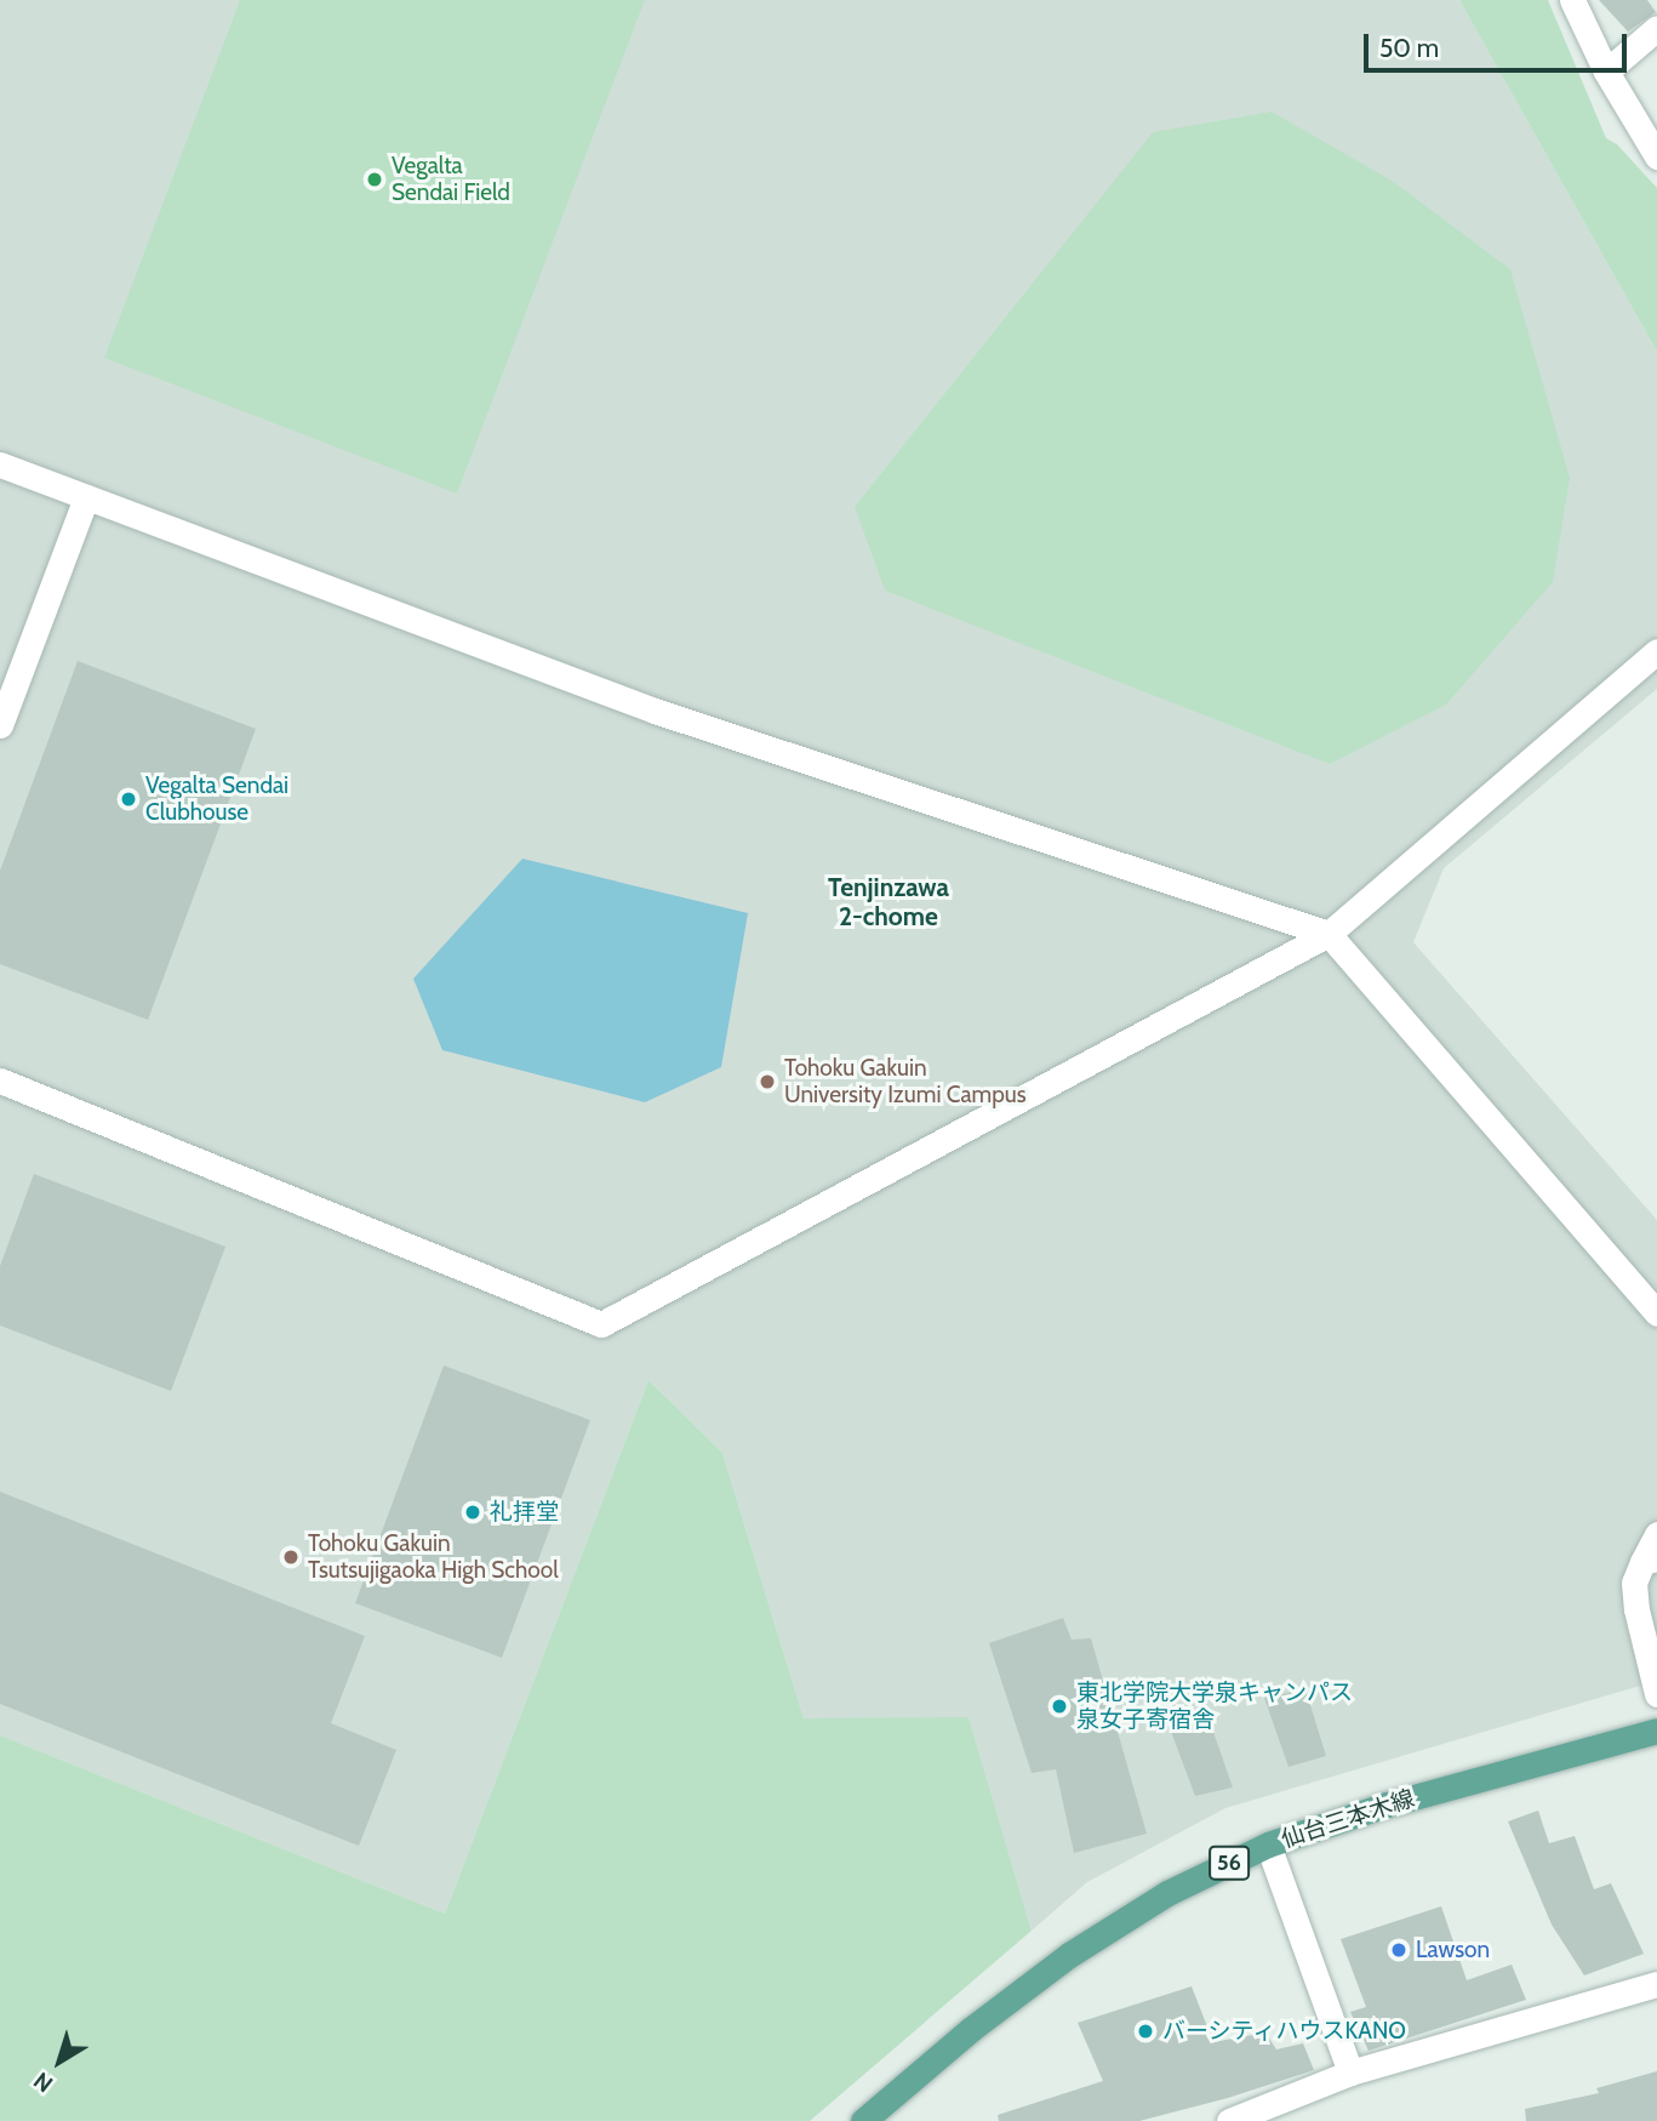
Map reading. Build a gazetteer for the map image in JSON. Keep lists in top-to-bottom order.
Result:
{
  "streets": {
    "main road": ["仙台三本木線", "56"]
  },
  "districts": ["Tenjinzawa 2-chome"],
  "places": [
    "Vegalta Sendai Field",
    "Vegalta Sendai Clubhouse",
    "Tohoku Gakuin University Izumi Campus",
    "礼拝堂",
    "Tohoku Gakuin Tsutsujigaoka High School",
    "東北学院大学泉キャンパス 泉女子寄宿舎",
    "Lawson",
    "バーシティハウスKANO"
  ],
  "scale_bar": "50 m",
  "north": "bottom left"
}
